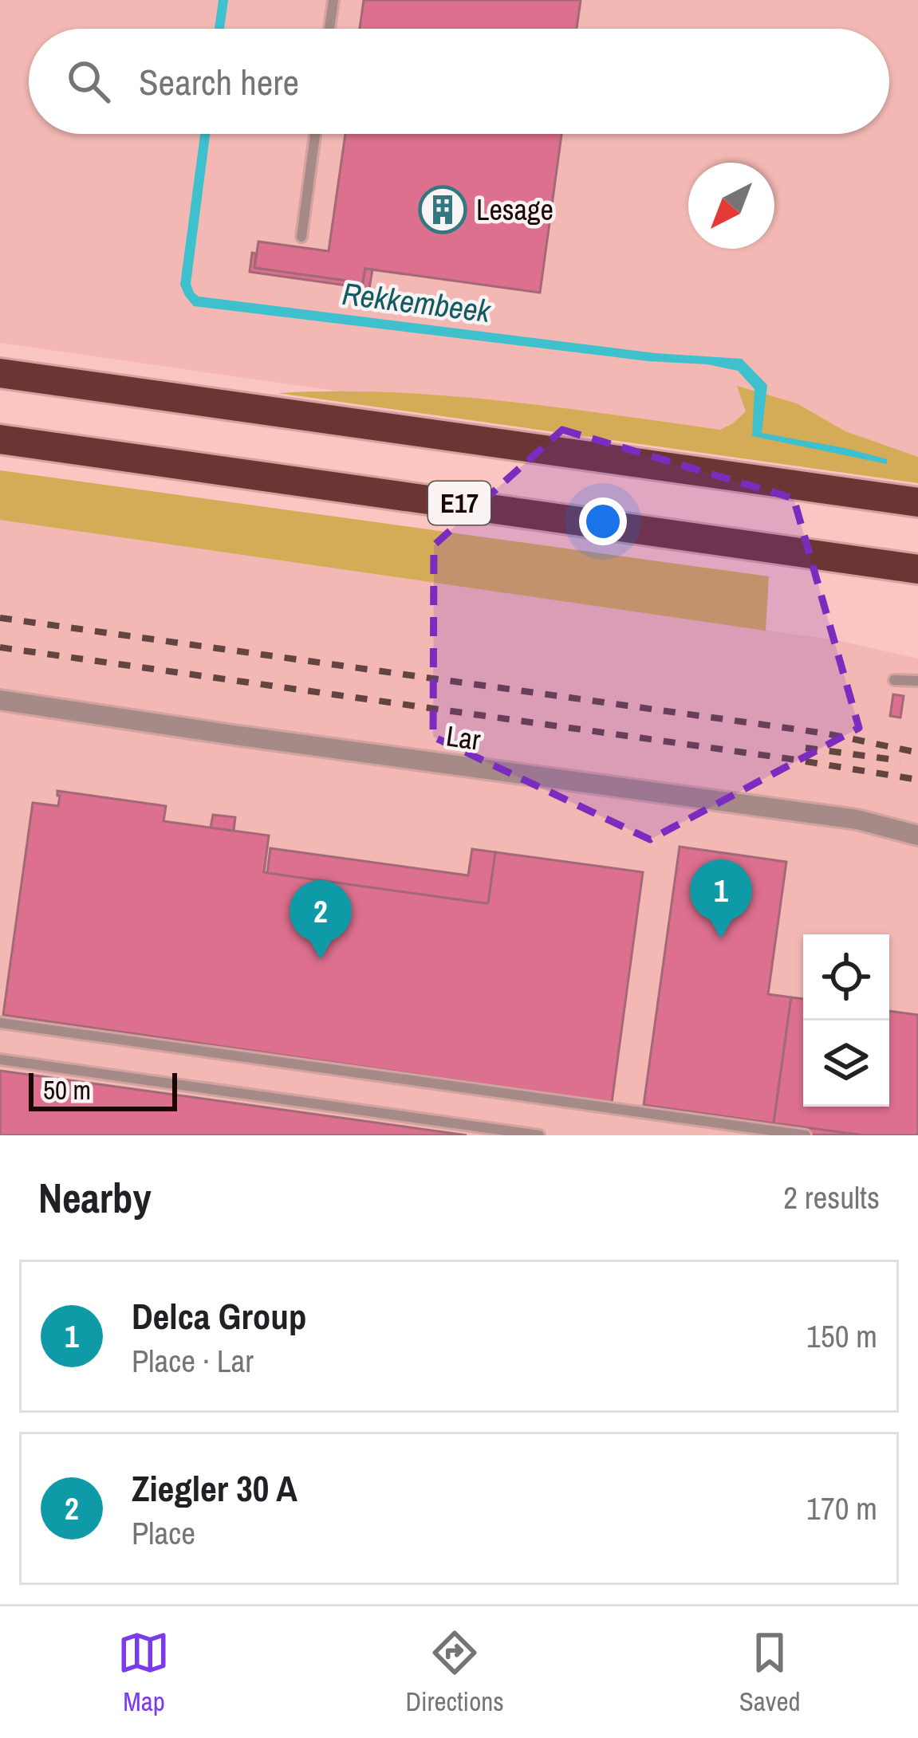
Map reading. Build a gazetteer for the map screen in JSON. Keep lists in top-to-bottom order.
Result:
{
  "streets": {
    "highway": ["E17"],
    "street": ["Lar"]
  },
  "water": ["Rekkembeek"],
  "places": {
    "building": ["Lesage"]
  },
  "scale_bar": "50 m",
  "north": "bottom left",
  "page": {
    "search": "Search here",
    "pins": ["1", "2"],
    "scale": "50 m",
    "heading": ["Nearby", "2 results"],
    "list": [
      {
        "mark": "1",
        "name": "Delca Group",
        "note": "Place · Lar",
        "value": "150 m"
      },
      {
        "mark": "2",
        "name": "Ziegler 30 A",
        "note": "Place",
        "value": "170 m"
      }
    ],
    "nav": ["Map", "Directions", "Saved"]
  }
}
